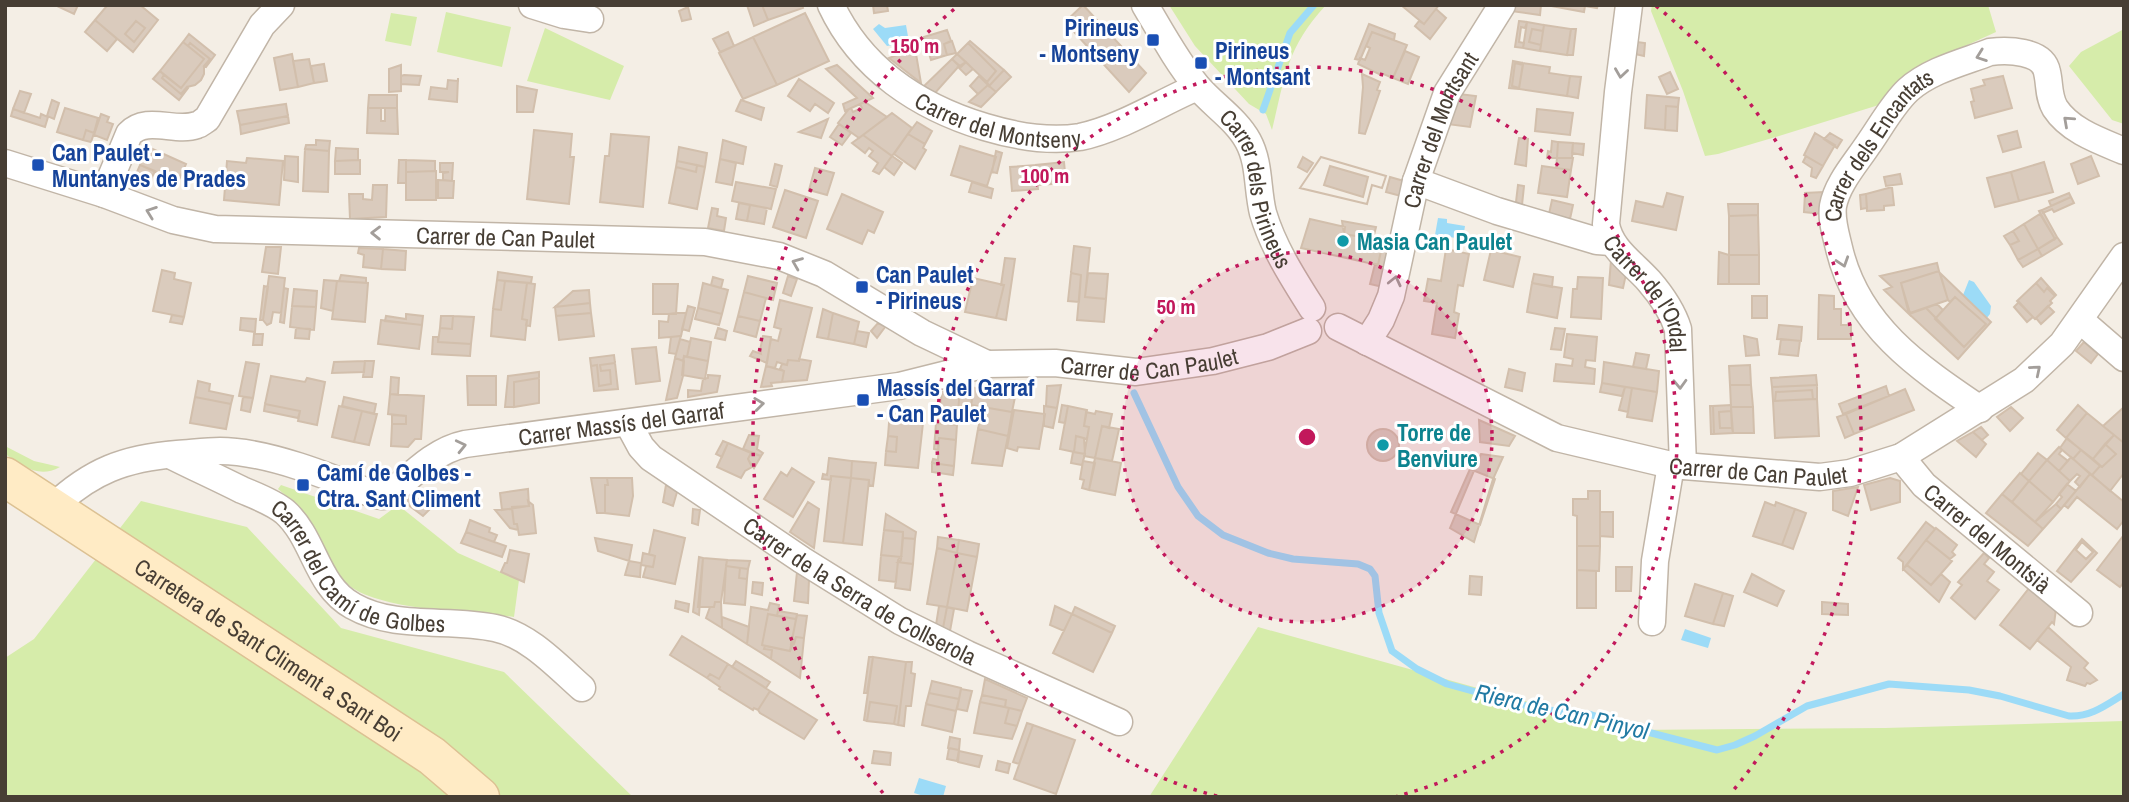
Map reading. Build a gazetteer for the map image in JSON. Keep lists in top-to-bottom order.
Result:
{
  "streets": {
    "street": [
      "Carrer del Montseny",
      "Carrer del Montsant",
      "Carrer dels Encantats",
      "Carrer dels Pirineus",
      "Carrer de Can Paulet",
      "Carrer de l'Ordal",
      "Carrer Massís del Garraf",
      "Carrer del Montsià",
      "Carrer del Camí de Golbes",
      "Carrer de la Serra de Collserola",
      "Carretera de Sant Climent a Sant Boi"
    ]
  },
  "crossings": [
    ["Carrer del Montseny", "Carrer dels Pirineus"],
    ["Carrer del Montsant", "Carrer de Can Paulet"],
    ["Carrer del Montsant", "Carrer de l'Ordal"],
    ["Carrer dels Encantats", "Carrer de Can Paulet"],
    ["Carrer dels Pirineus", "Carrer de Can Paulet"],
    ["Carrer de Can Paulet", "Carrer de l'Ordal"],
    ["Carrer de Can Paulet", "Carrer Massís del Garraf"],
    ["Carrer de Can Paulet", "Carrer del Montsià"],
    ["Carrer Massís del Garraf", "Carrer del Camí de Golbes"],
    ["Carrer Massís del Garraf", "Carrer de la Serra de Collserola"],
    ["Carrer del Camí de Golbes", "Carretera de Sant Climent a Sant Boi"]
  ],
  "one_way": ["Carrer del Montsant", "Carrer de l'Ordal", "Carrer Massís del Garraf"],
  "water": ["Riera de Can Pinyol"],
  "places": {
    "transit": [
      "Pirineus - Montseny",
      "Pirineus - Montsant",
      "Can Paulet - Muntanyes de Prades",
      "Can Paulet - Pirineus",
      "Massís del Garraf - Can Paulet",
      "Camí de Golbes - Ctra. Sant Climent"
    ],
    "other": ["Masia Can Paulet", "Torre de Benviure"]
  },
  "rings": ["150 m", "100 m", "50 m"]
}
